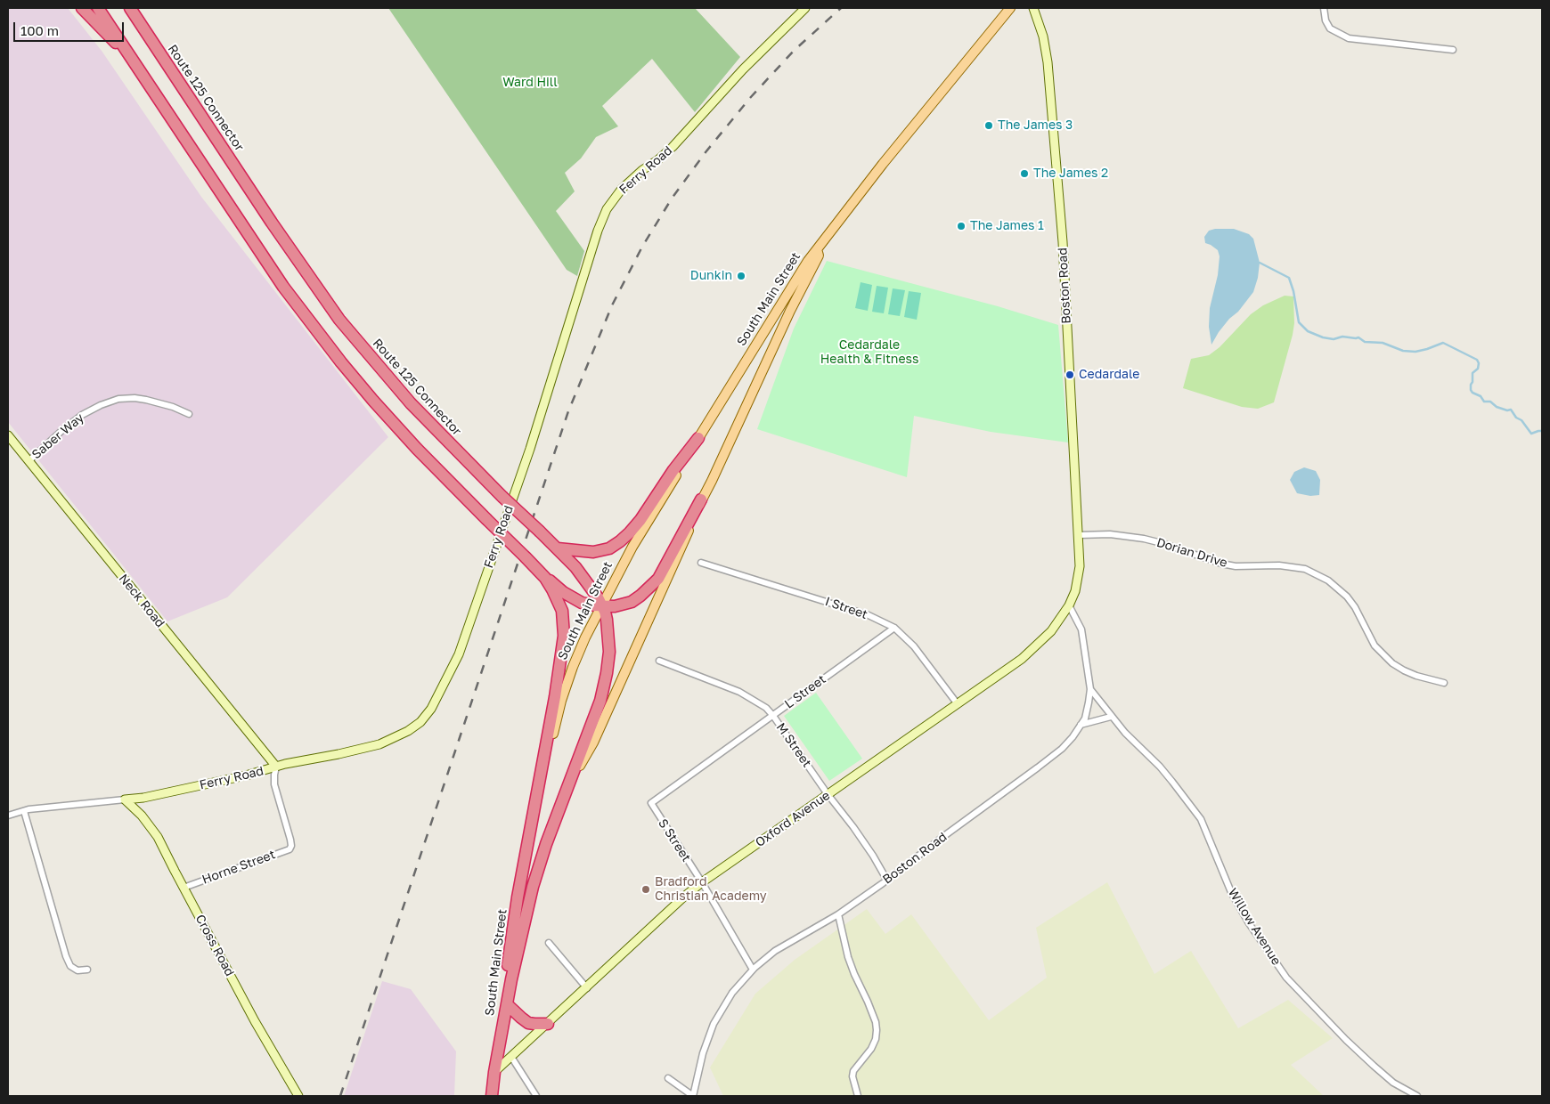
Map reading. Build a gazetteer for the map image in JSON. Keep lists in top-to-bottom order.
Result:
{
  "streets": {
    "highway": ["Route 125 Connector", "South Main Street"],
    "street": [
      "Ferry Road",
      "Boston Road",
      "Saber Way",
      "Dorian Drive",
      "Neck Road",
      "I Street",
      "L Street",
      "M Street",
      "Oxford Avenue",
      "S Street",
      "Horne Street",
      "Willow Avenue",
      "Cross Road"
    ]
  },
  "crossings": [
    ["Route 125 Connector", "South Main Street"],
    ["Ferry Road", "Neck Road"],
    ["Ferry Road", "Horne Street"],
    ["Ferry Road", "Cross Road"],
    ["Boston Road", "Dorian Drive"],
    ["Boston Road", "M Street"],
    ["Boston Road", "Oxford Avenue"],
    ["Boston Road", "S Street"],
    ["Boston Road", "Willow Avenue"],
    ["South Main Street", "Oxford Avenue"],
    ["Saber Way", "Neck Road"],
    ["Neck Road", "Horne Street"],
    ["I Street", "L Street"],
    ["I Street", "Oxford Avenue"],
    ["L Street", "M Street"],
    ["L Street", "S Street"],
    ["M Street", "Oxford Avenue"],
    ["Oxford Avenue", "S Street"],
    ["Horne Street", "Cross Road"]
  ],
  "parks": ["Ward Hill", "Cedardale Health & Fitness"],
  "places": [
    "The James 3",
    "The James 2",
    "The James 1",
    "Dunkin",
    "Cedardale",
    "Bradford Christian Academy"
  ],
  "scale_bar": "100 m"
}
